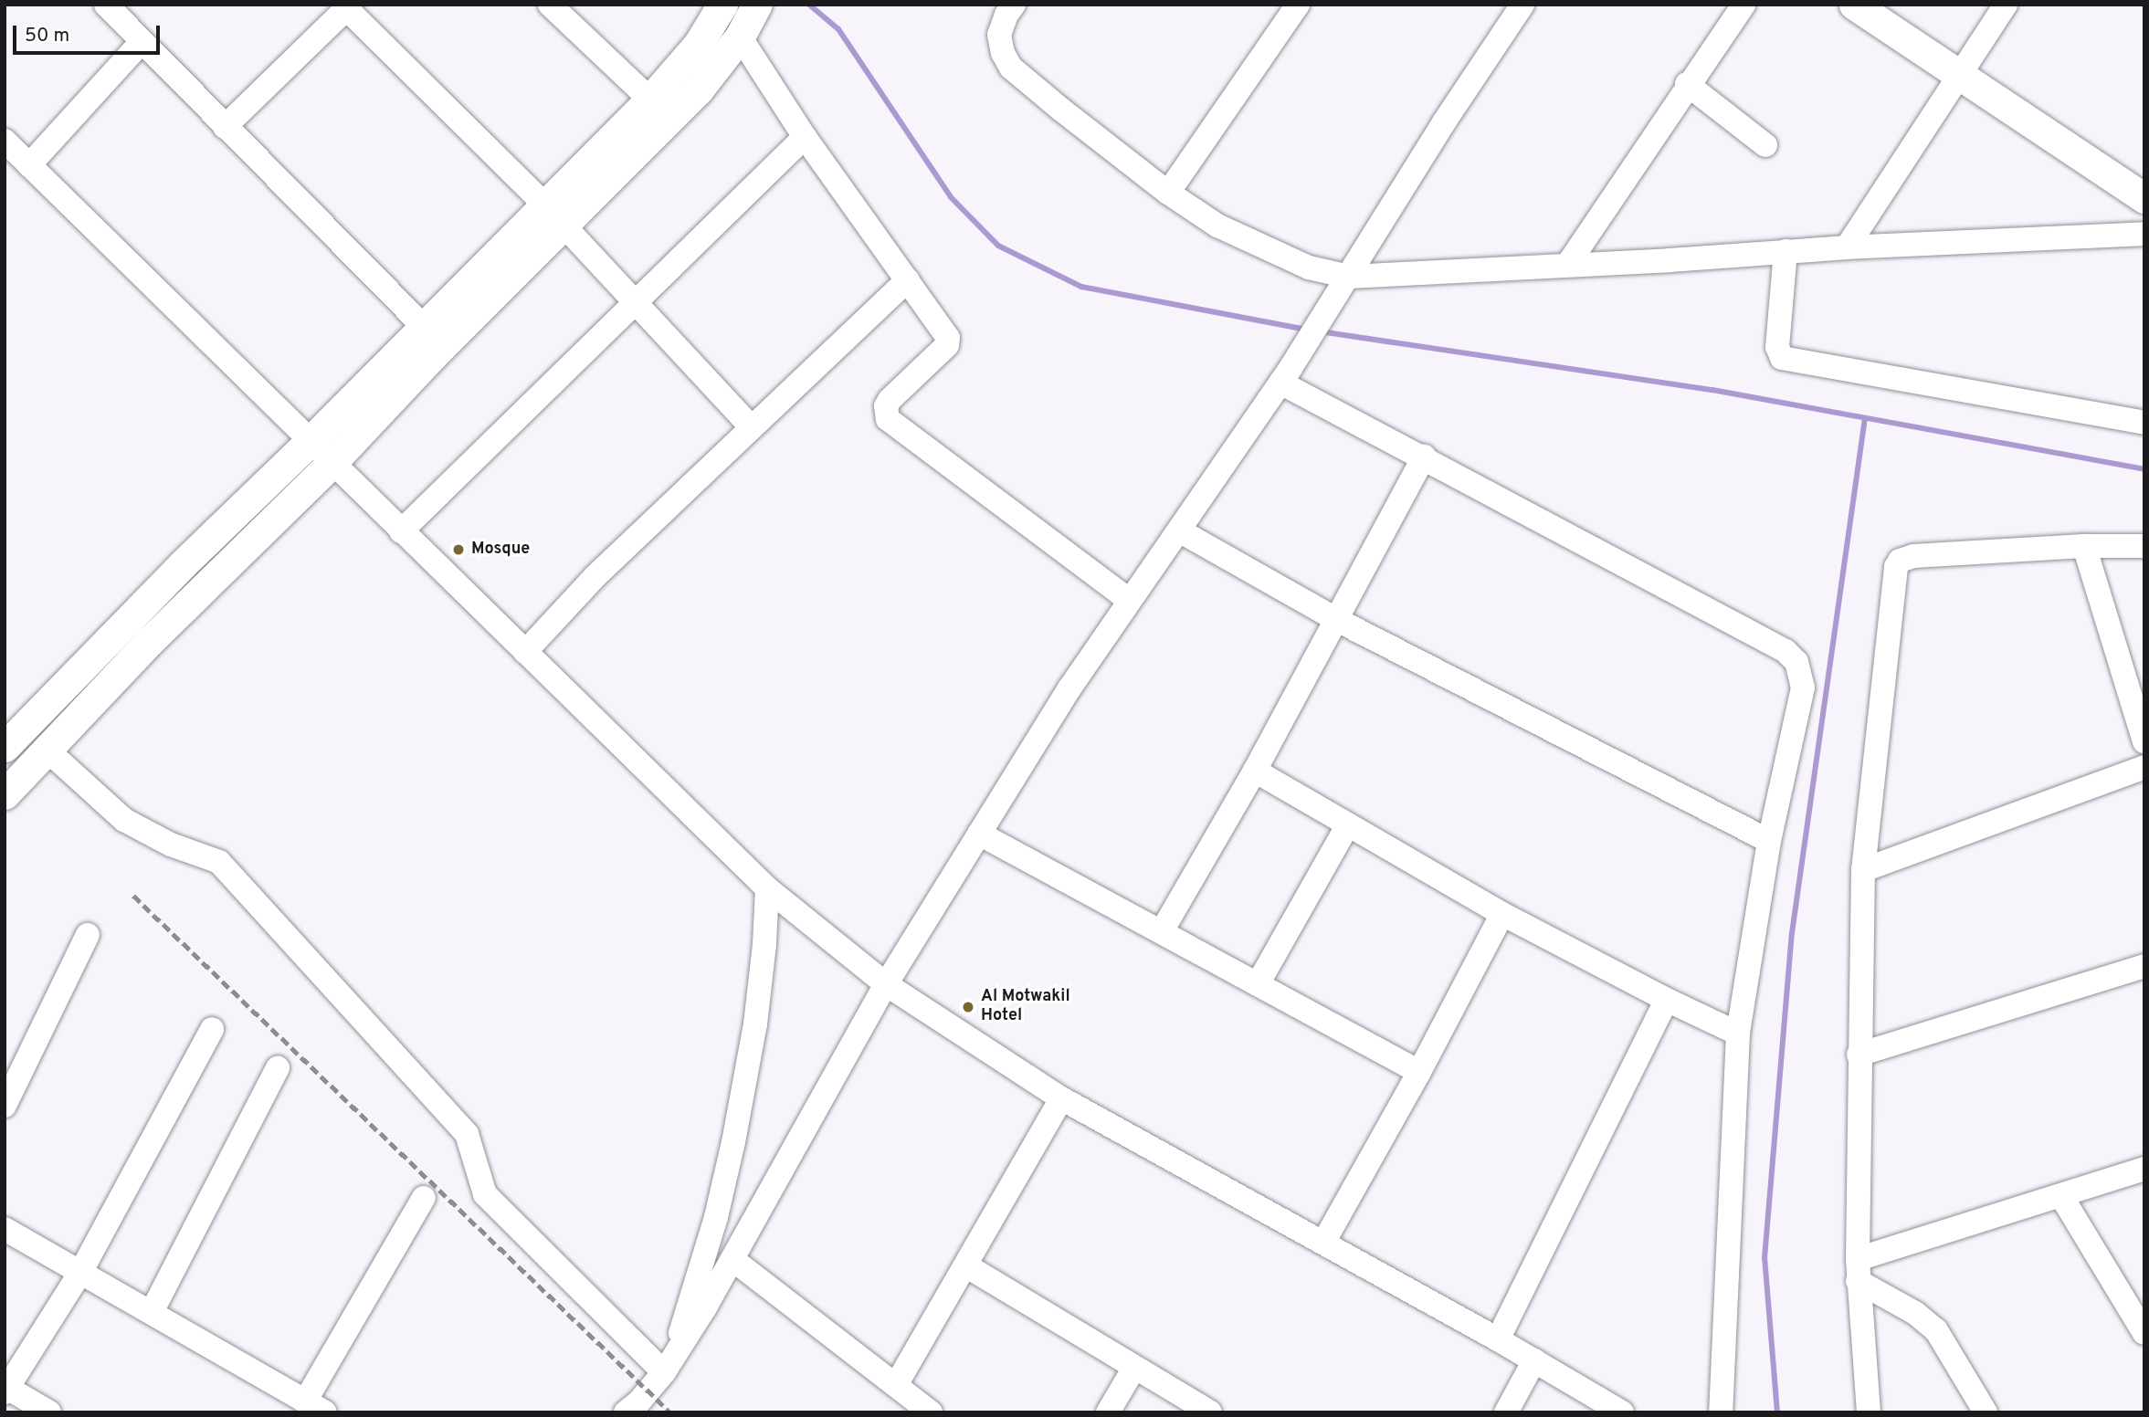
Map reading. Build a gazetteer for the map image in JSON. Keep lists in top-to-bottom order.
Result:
{
  "places": ["Mosque", "Al Motwakil Hotel"],
  "scale_bar": "50 m"
}
